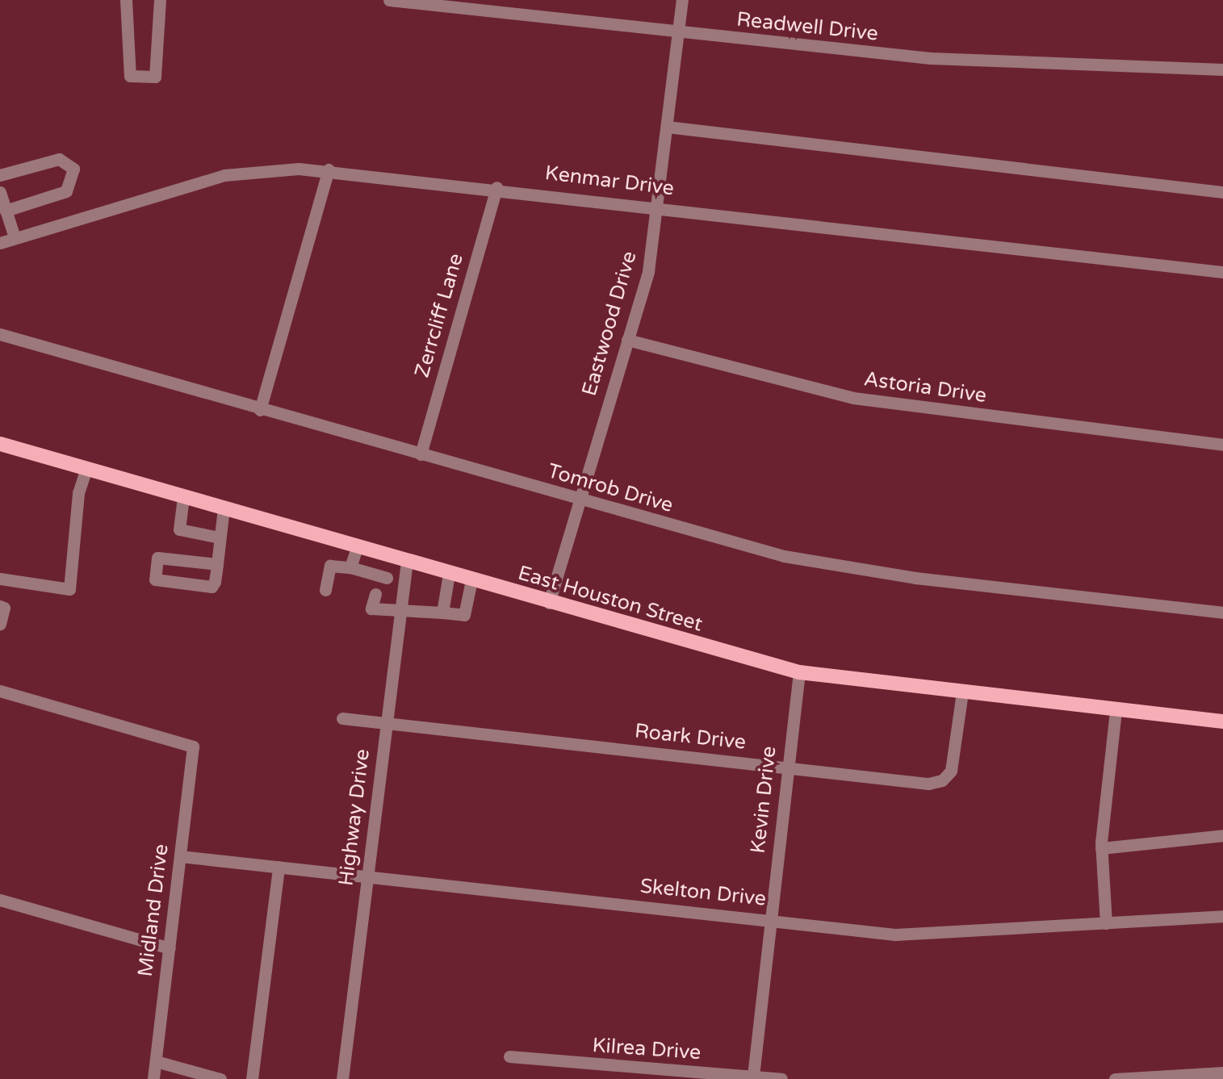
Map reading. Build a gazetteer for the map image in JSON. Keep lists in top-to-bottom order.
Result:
{
  "streets": {
    "main road": ["East Houston Street"],
    "street": [
      "Readwell Drive",
      "Kenmar Drive",
      "Zerrcliff Lane",
      "Eastwood Drive",
      "Astoria Drive",
      "Tomrob Drive",
      "Roark Drive",
      "Kevin Drive",
      "Highway Drive",
      "Skelton Drive",
      "Midland Drive",
      "Kilrea Drive"
    ]
  },
  "crossings": [
    ["Readwell Drive", "Eastwood Drive"],
    ["Kenmar Drive", "Zerrcliff Lane"],
    ["Kenmar Drive", "Eastwood Drive"],
    ["Zerrcliff Lane", "Tomrob Drive"],
    ["Eastwood Drive", "Astoria Drive"],
    ["Eastwood Drive", "Tomrob Drive"],
    ["Eastwood Drive", "East Houston Street"],
    ["East Houston Street", "Roark Drive"],
    ["East Houston Street", "Kevin Drive"],
    ["East Houston Street", "Highway Drive"],
    ["Roark Drive", "Kevin Drive"],
    ["Roark Drive", "Highway Drive"],
    ["Kevin Drive", "Skelton Drive"],
    ["Kevin Drive", "Kilrea Drive"],
    ["Highway Drive", "Skelton Drive"],
    ["Skelton Drive", "Midland Drive"]
  ]
}
